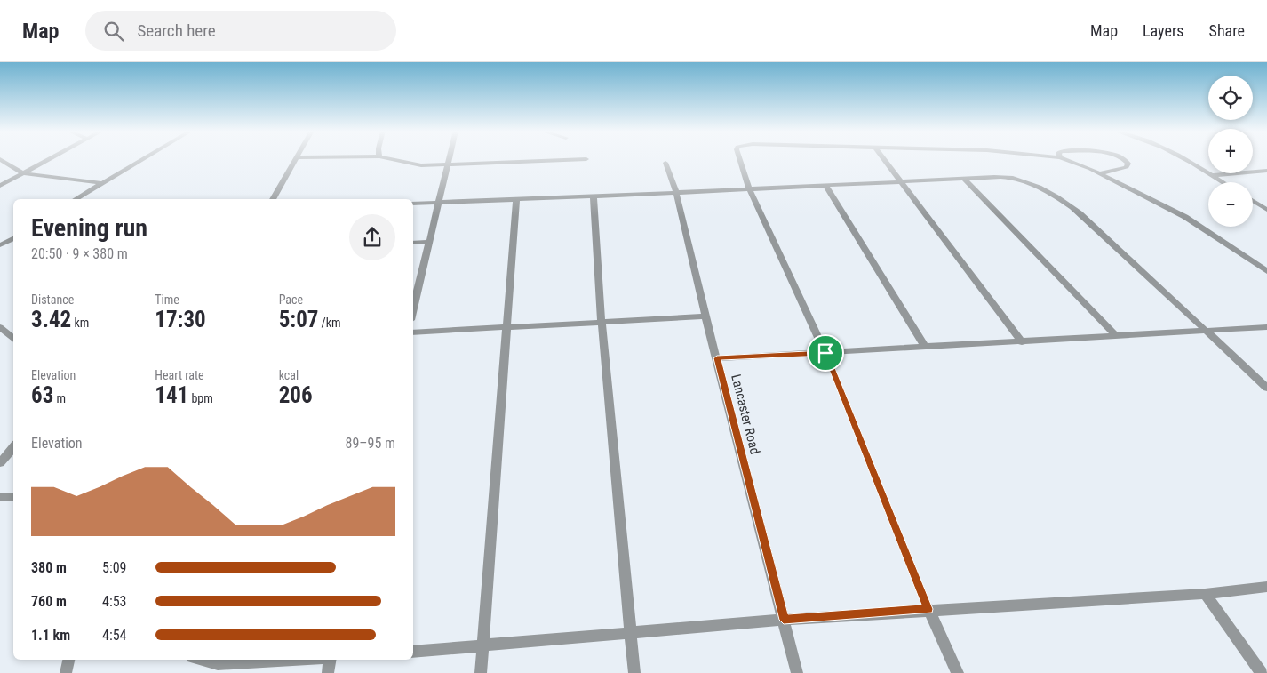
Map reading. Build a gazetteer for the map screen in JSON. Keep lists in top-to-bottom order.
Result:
{
  "streets": {
    "street": ["Lancaster Road"]
  },
  "page": {
    "header": "Map",
    "search": "Search here",
    "nav": ["Map", "Layers", "Share"],
    "map_buttons": ["+", "−"],
    "heading": ["Evening run", "20:50 · 9 × 380 m"],
    "stats": [
      ["Distance", "3.42 km"],
      ["Time", "17:30"],
      ["Pace", "5:07 /km"],
      ["Elevation", "63 m"],
      ["Heart rate", "141 bpm"],
      ["kcal", "206"]
    ],
    "chart": ["Elevation", "89–95 m"],
    "list": [
      {
        "name": "380 m",
        "note": "5:09"
      },
      {
        "name": "760 m",
        "note": "4:53"
      },
      {
        "name": "1.1 km",
        "note": "4:54"
      }
    ]
  }
}
